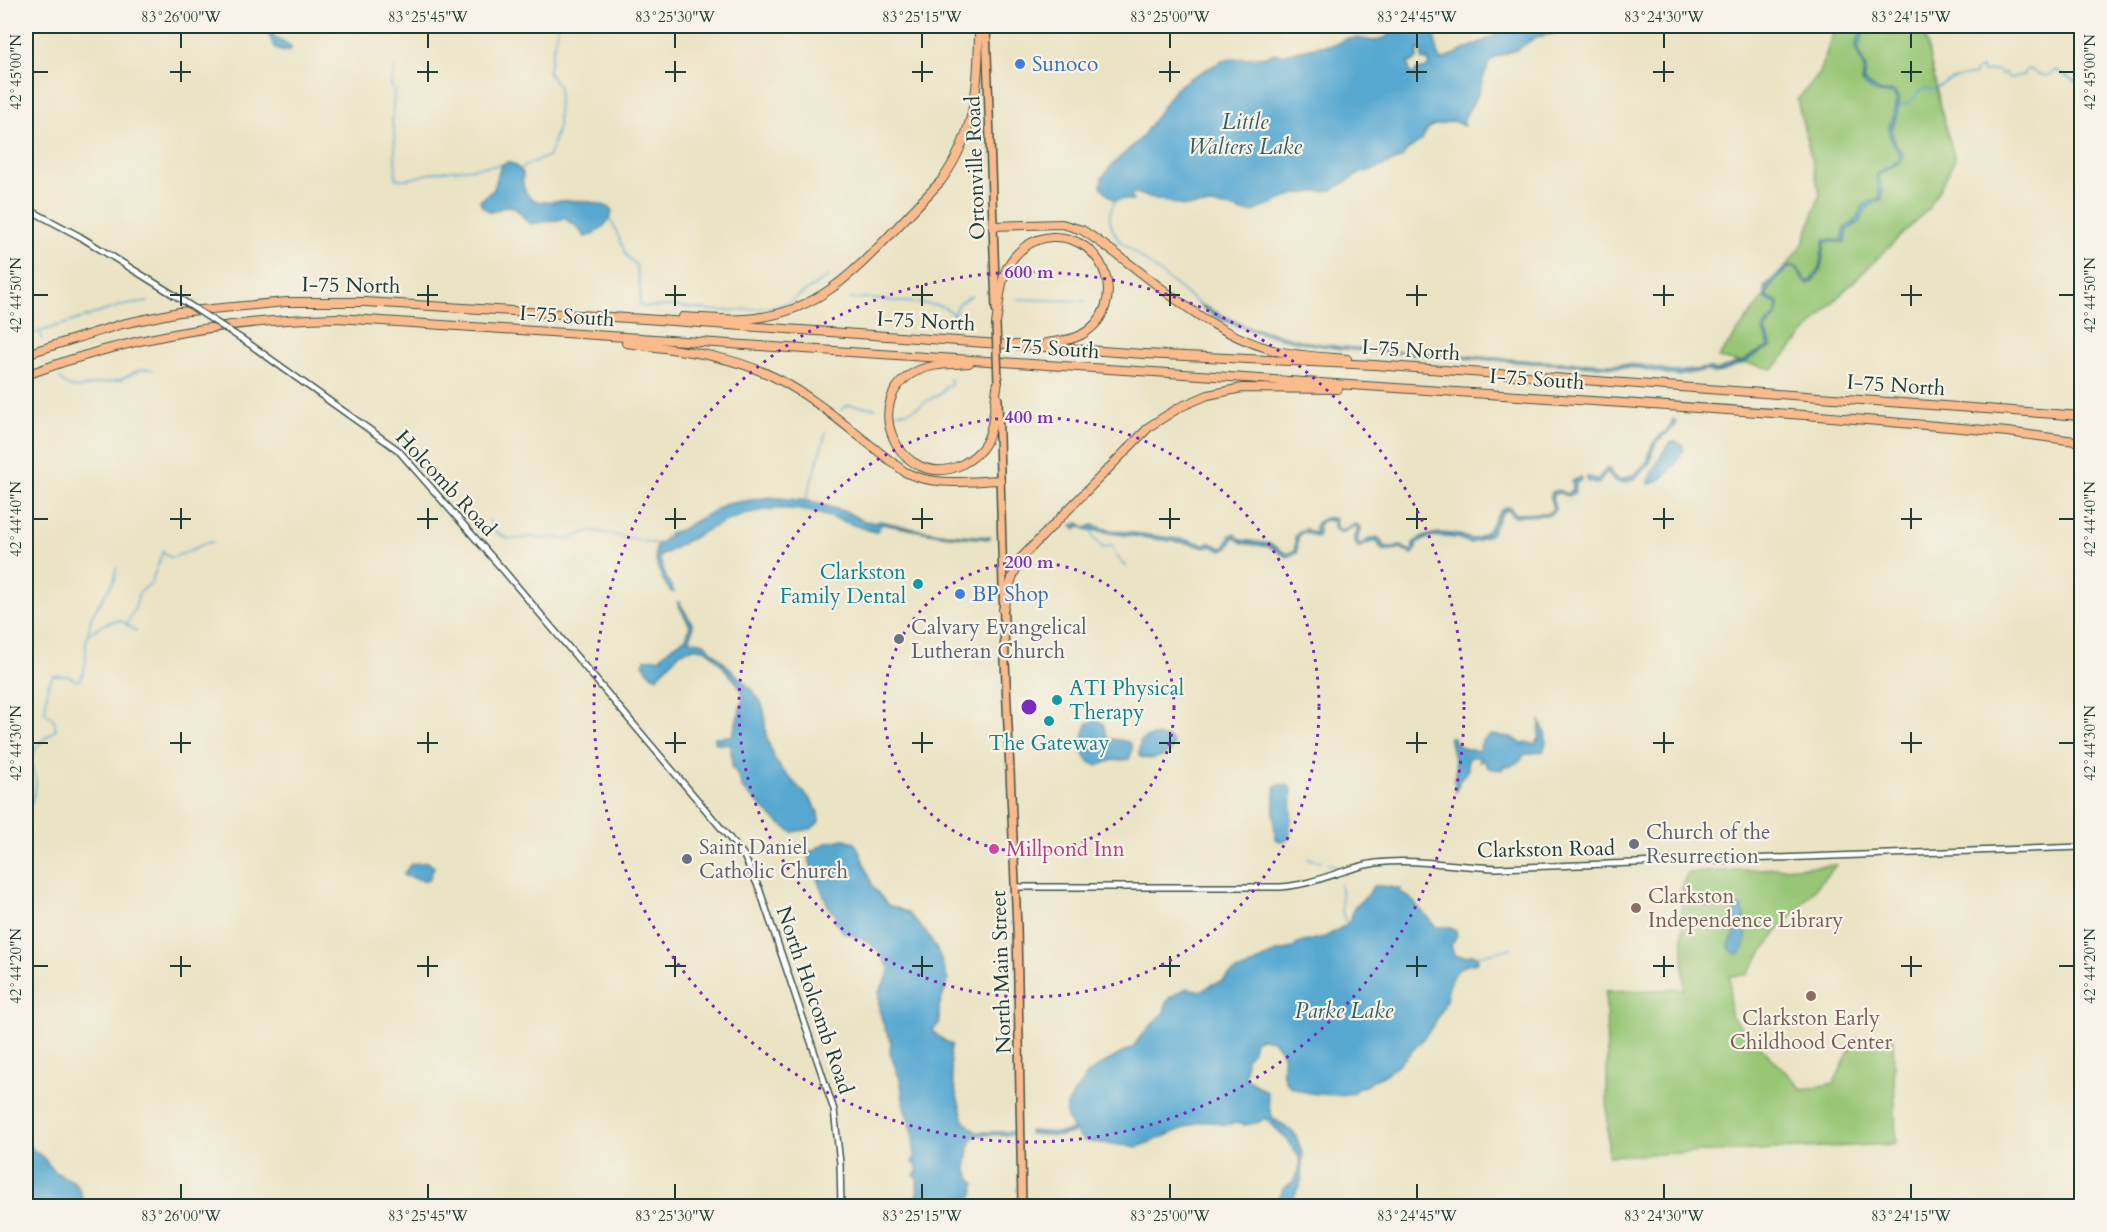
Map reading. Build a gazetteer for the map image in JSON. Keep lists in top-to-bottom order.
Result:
{
  "streets": {
    "highway": ["I-75 North", "I-75 South"],
    "main road": ["Ortonville Road", "North Main Street"],
    "street": ["Holcomb Road", "Clarkston Road", "North Holcomb Road"]
  },
  "crossings": [
    ["Ortonville Road", "North Main Street"],
    ["Holcomb Road", "North Holcomb Road"],
    ["Clarkston Road", "North Main Street"]
  ],
  "water": ["Little Walters Lake", "Parke Lake"],
  "places": [
    "Sunoco",
    "Clarkston Family Dental",
    "BP Shop",
    "Calvary Evangelical Lutheran Church",
    "ATI Physical Therapy",
    "The Gateway",
    "Church of the Resurrection",
    "Millpond Inn",
    "Saint Daniel Catholic Church",
    "Clarkston Independence Library",
    "Clarkston Early Childhood Center"
  ],
  "coordinates": [
    "83°26'00\"W",
    "83°25'45\"W",
    "83°25'30\"W",
    "83°25'15\"W",
    "83°25'00\"W",
    "83°24'45\"W",
    "83°24'30\"W",
    "83°24'15\"W",
    "42°45'00\"N",
    "42°44'50\"N",
    "42°44'40\"N",
    "42°44'30\"N",
    "42°44'20\"N"
  ],
  "rings": ["600 m", "400 m", "200 m"]
}
